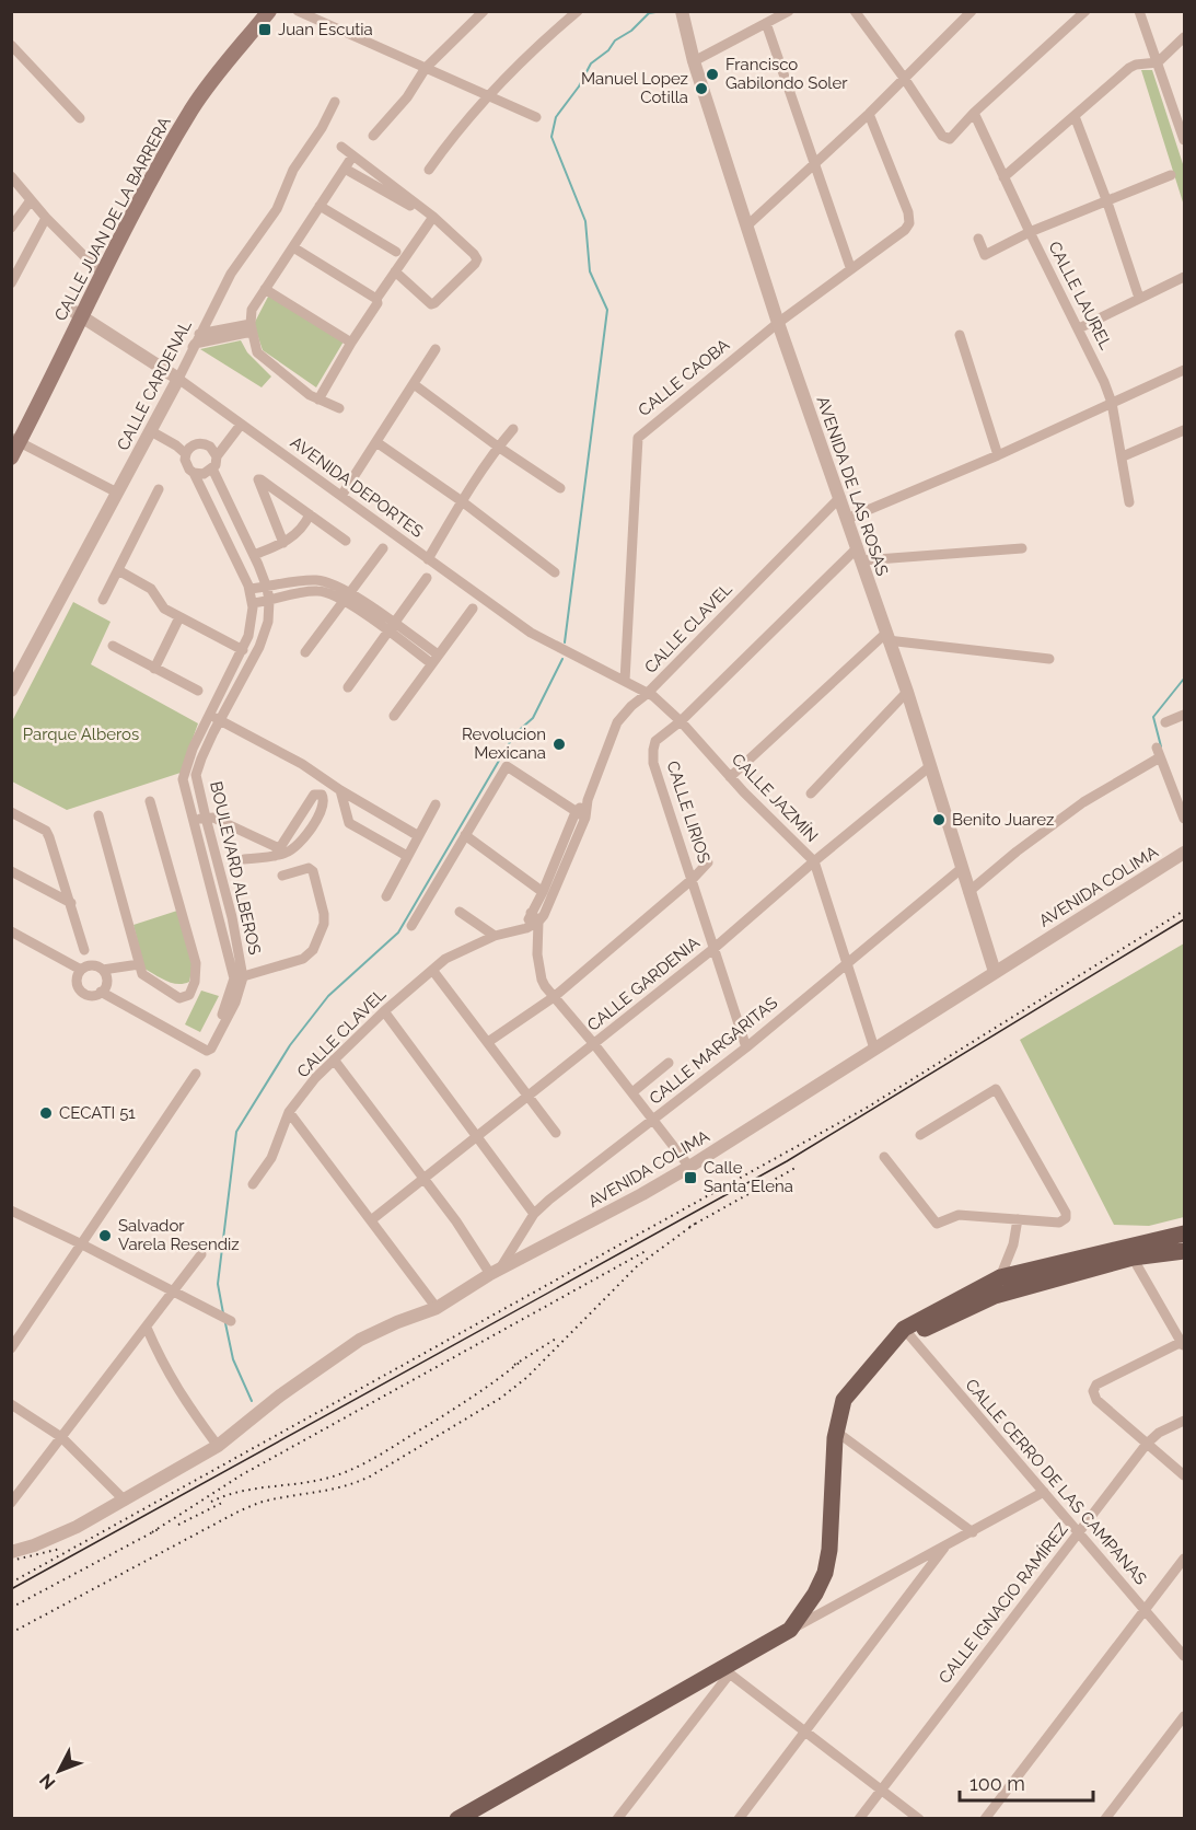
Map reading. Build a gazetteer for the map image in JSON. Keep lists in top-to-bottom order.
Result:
{
  "streets": {
    "main road": ["CALLE JUAN DE LA BARRERA"],
    "street": [
      "CALLE LAUREL",
      "CALLE CAOBA",
      "CALLE CARDENAL",
      "AVENIDA DE LAS ROSAS",
      "AVENIDA DEPORTES",
      "CALLE CLAVEL",
      "CALLE JAZMÍN",
      "CALLE LIRIOS",
      "BOULEVARD ALBEROS",
      "AVENIDA COLIMA",
      "CALLE GARDENIA",
      "CALLE MARGARITAS",
      "CALLE CERRO DE LAS CAMPANAS",
      "CALLE IGNACIO RAMÍREZ"
    ]
  },
  "crossings": [
    ["CALLE JUAN DE LA BARRERA", "AVENIDA DEPORTES"],
    ["CALLE CAOBA", "AVENIDA DE LAS ROSAS"],
    ["CALLE CAOBA", "AVENIDA DEPORTES"],
    ["CALLE CAOBA", "CALLE JAZMÍN"],
    ["CALLE CARDENAL", "AVENIDA DEPORTES"],
    ["AVENIDA DE LAS ROSAS", "CALLE CLAVEL"],
    ["AVENIDA DE LAS ROSAS", "CALLE LIRIOS"],
    ["AVENIDA DE LAS ROSAS", "AVENIDA COLIMA"],
    ["AVENIDA DE LAS ROSAS", "CALLE GARDENIA"],
    ["AVENIDA DE LAS ROSAS", "CALLE MARGARITAS"],
    ["AVENIDA DEPORTES", "CALLE JAZMÍN"],
    ["CALLE CLAVEL", "CALLE JAZMÍN"],
    ["CALLE JAZMÍN", "CALLE LIRIOS"],
    ["CALLE JAZMÍN", "AVENIDA COLIMA"],
    ["CALLE JAZMÍN", "CALLE GARDENIA"],
    ["CALLE JAZMÍN", "CALLE MARGARITAS"],
    ["CALLE LIRIOS", "CALLE GARDENIA"],
    ["CALLE LIRIOS", "CALLE MARGARITAS"],
    ["AVENIDA COLIMA", "CALLE MARGARITAS"],
    ["CALLE CERRO DE LAS CAMPANAS", "CALLE IGNACIO RAMÍREZ"]
  ],
  "parks": ["Parque Alberos"],
  "places": {
    "transit": ["Juan Escutia", "Calle Santa Elena"],
    "other": [
      "Francisco Gabilondo Soler",
      "Manuel Lopez Cotilla",
      "Revolucion Mexicana",
      "Benito Juarez",
      "CECATI 51",
      "Salvador Varela Resendiz"
    ]
  },
  "scale_bar": "100 m",
  "north": "bottom left"
}
